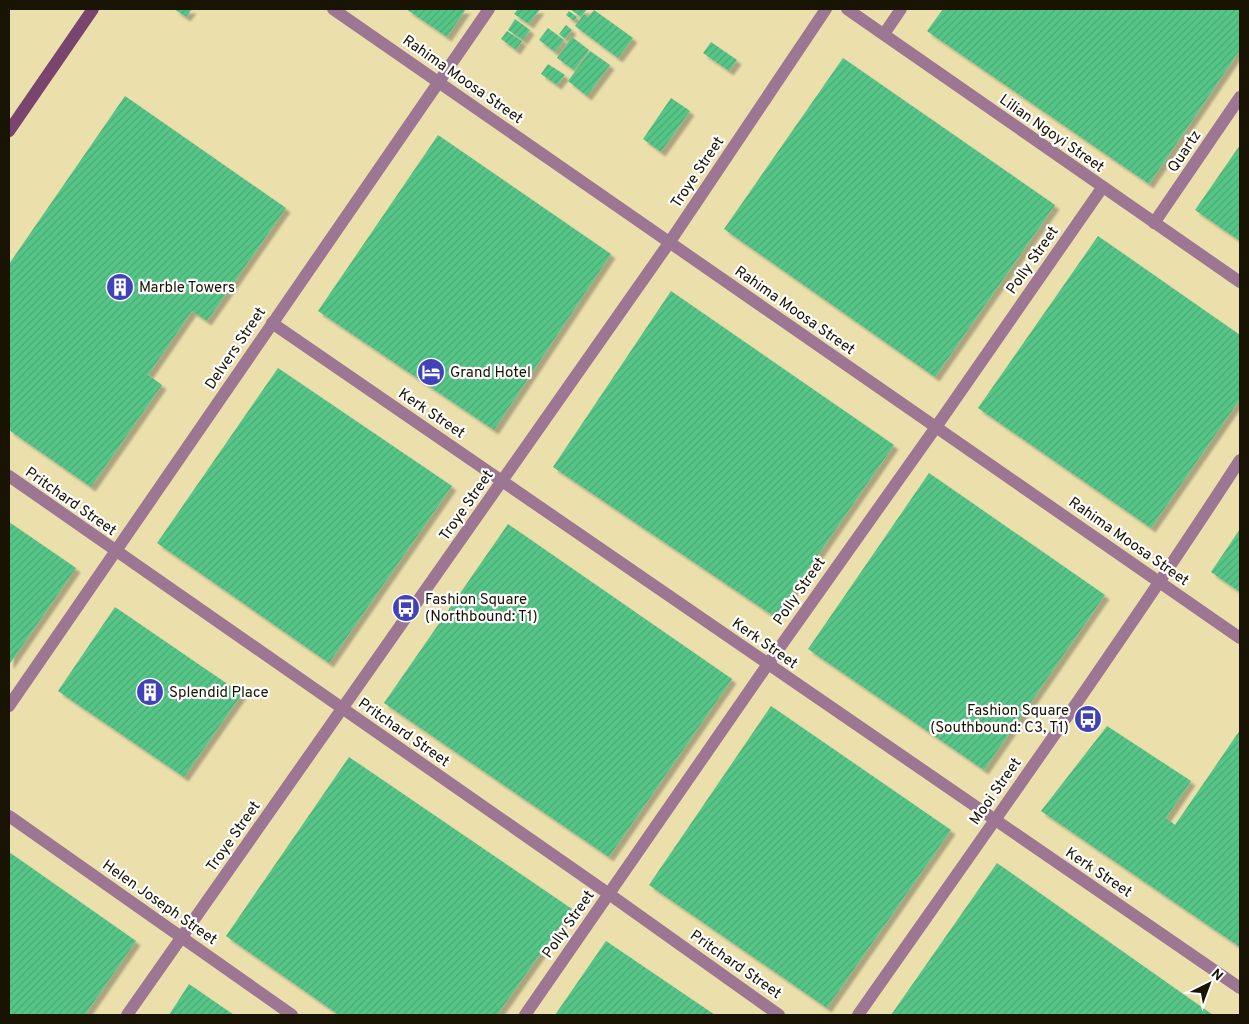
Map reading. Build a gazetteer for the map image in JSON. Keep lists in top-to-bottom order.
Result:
{
  "streets": {
    "street": [
      "Rahima Moosa Street",
      "Lilian Ngoyi Street",
      "Quartz",
      "Troye Street",
      "Polly Street",
      "Delvers Street",
      "Kerk Street",
      "Pritchard Street",
      "Mooi Street",
      "Helen Joseph Street"
    ]
  },
  "crossings": [
    ["Rahima Moosa Street", "Troye Street"],
    ["Rahima Moosa Street", "Polly Street"],
    ["Rahima Moosa Street", "Delvers Street"],
    ["Rahima Moosa Street", "Mooi Street"],
    ["Lilian Ngoyi Street", "Quartz"],
    ["Lilian Ngoyi Street", "Polly Street"],
    ["Troye Street", "Kerk Street"],
    ["Troye Street", "Pritchard Street"],
    ["Troye Street", "Helen Joseph Street"],
    ["Polly Street", "Kerk Street"],
    ["Polly Street", "Pritchard Street"],
    ["Delvers Street", "Kerk Street"],
    ["Delvers Street", "Pritchard Street"],
    ["Kerk Street", "Mooi Street"]
  ],
  "places": {
    "building": ["Marble Towers", "Splendid Place"],
    "hotel": ["Grand Hotel"],
    "bus stop": ["Fashion Square (Northbound: T1)", "Fashion Square (Southbound: C3, T1)"]
  },
  "north": "top right"
}
